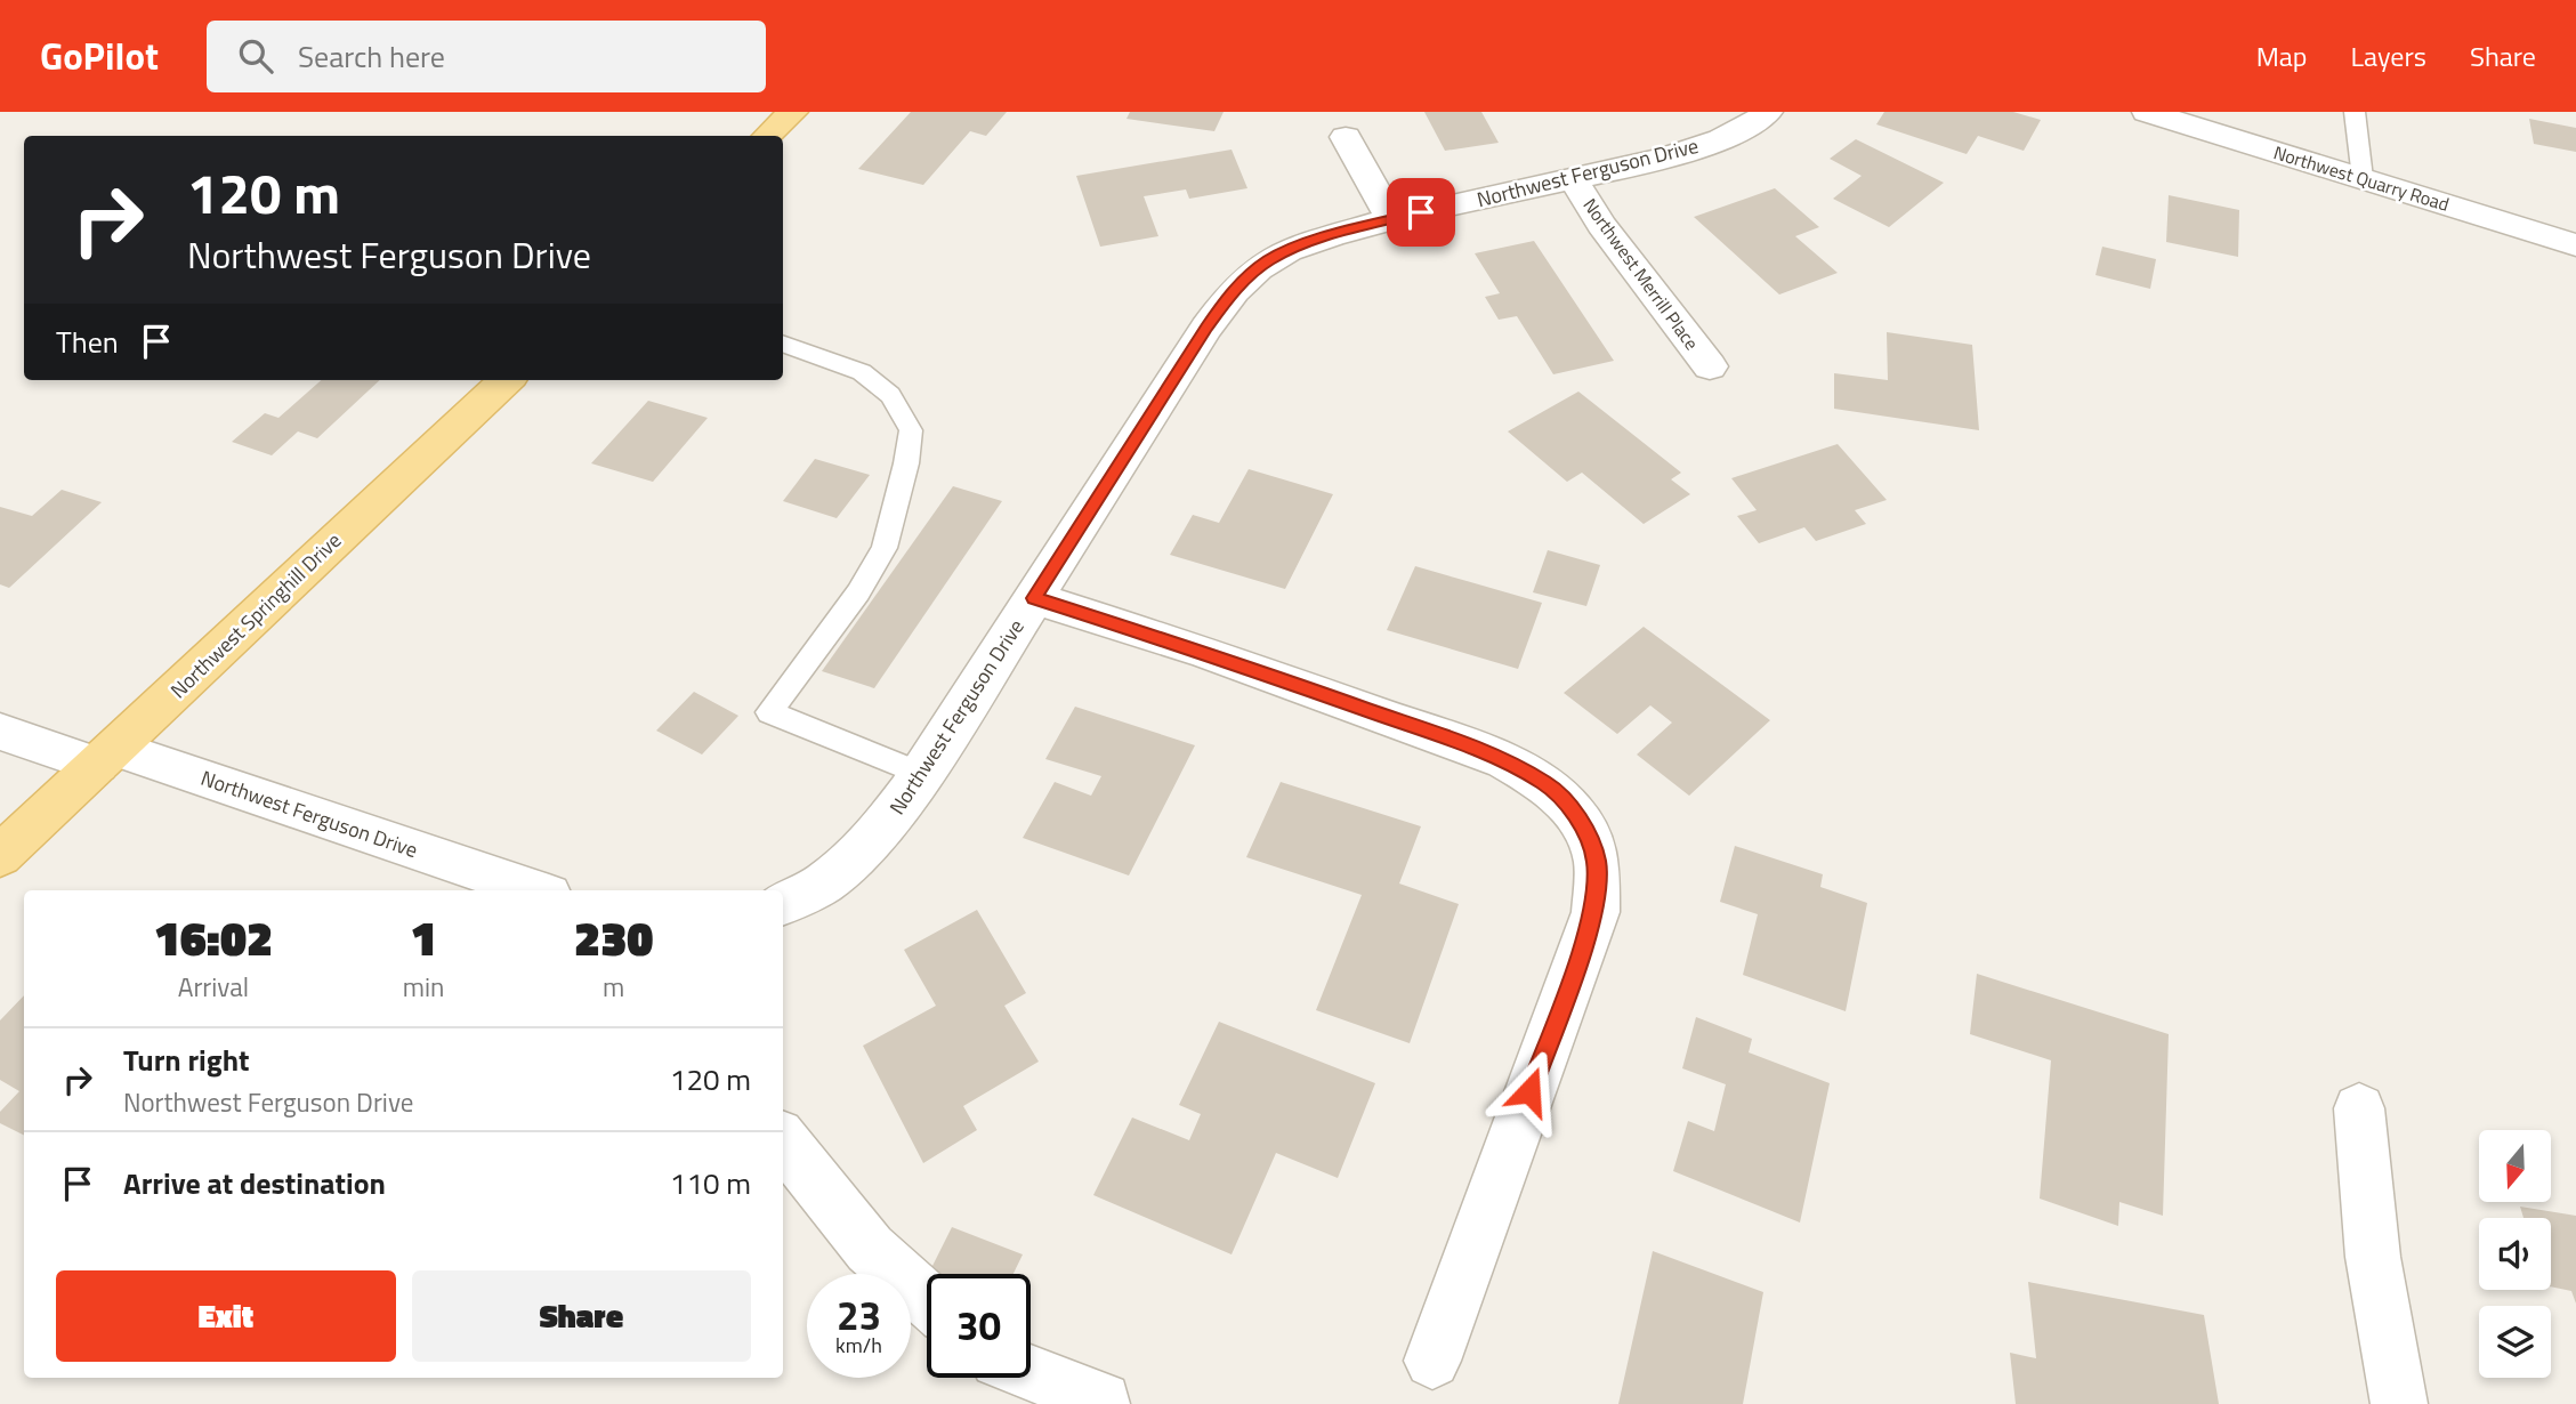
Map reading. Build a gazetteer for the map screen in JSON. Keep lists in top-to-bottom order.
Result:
{
  "streets": {
    "main road": ["Northwest Springhill Drive"],
    "street": ["Northwest Ferguson Drive", "Northwest Quarry Road", "Northwest Merrill Place"]
  },
  "crossings": [
    ["Northwest Ferguson Drive", "Northwest Merrill Place"],
    ["Northwest Ferguson Drive", "Northwest Springhill Drive"]
  ],
  "north": "bottom",
  "page": {
    "header": "GoPilot",
    "search": "Search here",
    "nav": ["Map", "Layers", "Share"],
    "turn": ["120 m", "Northwest Ferguson Drive"],
    "then": "Then",
    "eta": [
      "16:02",
      "Arrival",
      "1",
      "min",
      "230",
      "m"
    ],
    "list": [
      {
        "name": "Turn right",
        "note": "Northwest Ferguson Drive",
        "value": "120 m"
      },
      {
        "name": "Arrive at destination",
        "value": "110 m"
      }
    ],
    "buttons": ["Exit", "Share"],
    "speed": "23 km/h",
    "limit": "30"
  }
}
